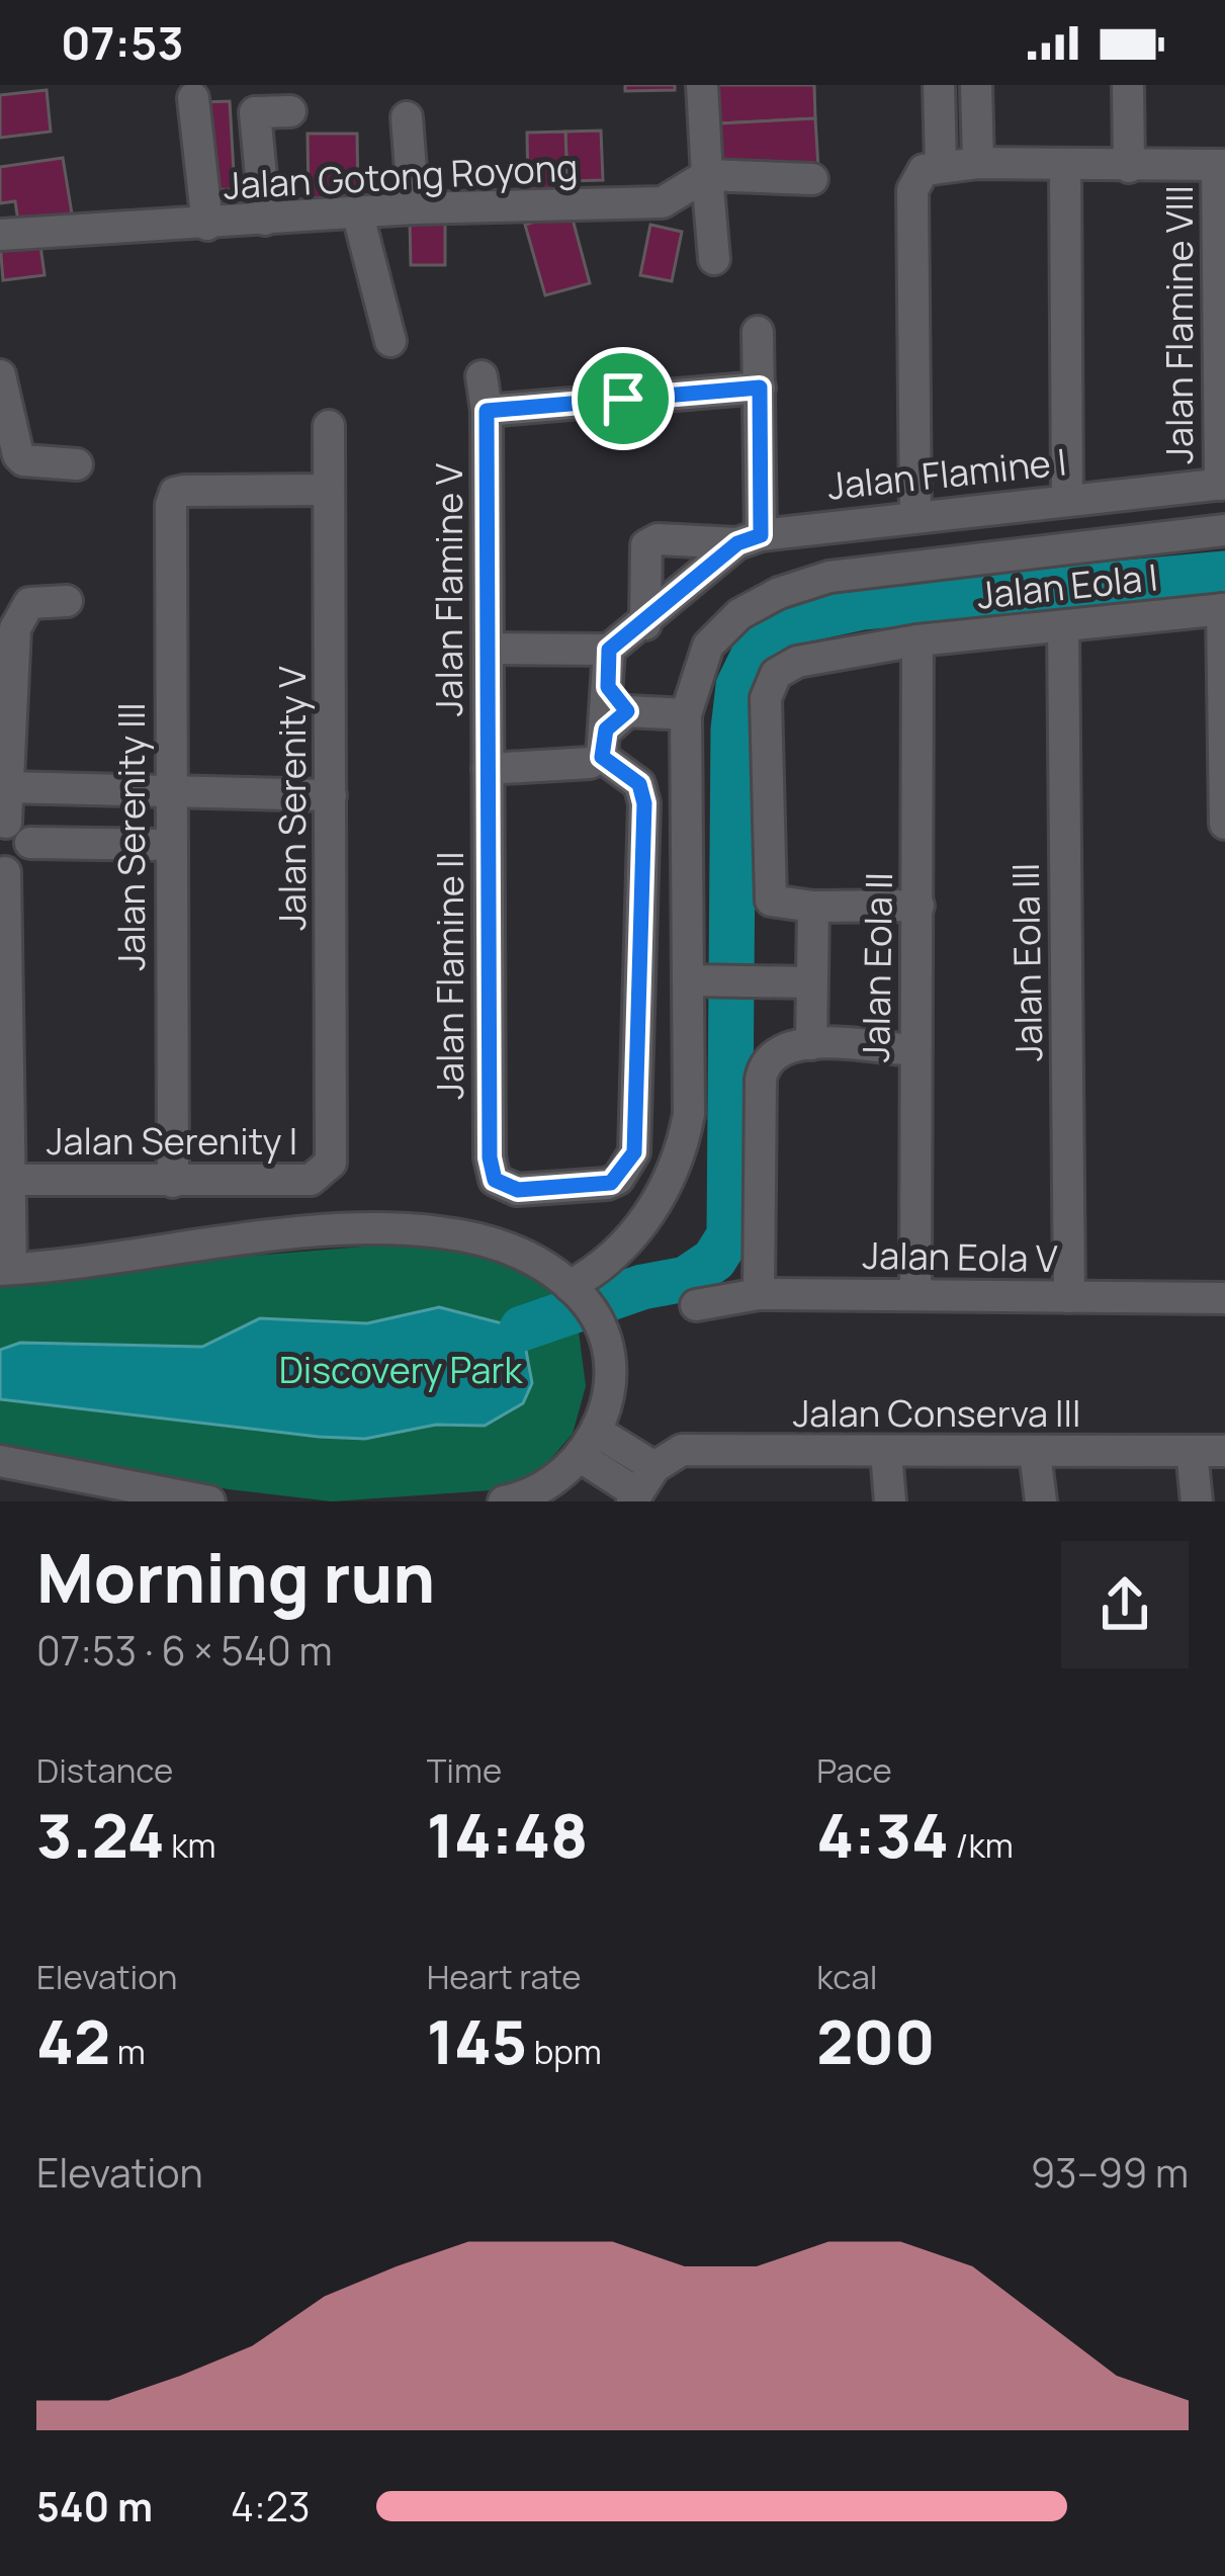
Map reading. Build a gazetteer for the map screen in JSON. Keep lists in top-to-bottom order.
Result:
{
  "streets": {
    "street": [
      "Jalan Gotong Royong",
      "Jalan Flamine VIII",
      "Jalan Flamine I",
      "Jalan Eola I",
      "Jalan Flamine V",
      "Jalan Serenity V",
      "Jalan Serenity III",
      "Jalan Eola III",
      "Jalan Eola II",
      "Jalan Flamine II",
      "Jalan Serenity I",
      "Jalan Eola V",
      "Jalan Conserva III"
    ]
  },
  "crossings": [
    ["Jalan Flamine VIII", "Jalan Flamine I"],
    ["Jalan Eola I", "Jalan Eola III"],
    ["Jalan Eola I", "Jalan Eola II"],
    ["Jalan Flamine V", "Jalan Flamine II"],
    ["Jalan Serenity V", "Jalan Serenity III"],
    ["Jalan Serenity V", "Jalan Serenity I"],
    ["Jalan Serenity III", "Jalan Serenity I"],
    ["Jalan Eola III", "Jalan Eola V"],
    ["Jalan Eola II", "Jalan Eola V"]
  ],
  "parks": ["Discovery Park"],
  "page": {
    "status": "07:53",
    "heading": ["Morning run", "07:53 · 6 × 540 m"],
    "stats": [
      ["Distance", "3.24 km"],
      ["Time", "14:48"],
      ["Pace", "4:34 /km"],
      ["Elevation", "42 m"],
      ["Heart rate", "145 bpm"],
      ["kcal", "200"]
    ],
    "chart": ["Elevation", "93–99 m"],
    "list": [
      {
        "name": "540 m",
        "note": "4:23"
      }
    ]
  }
}
